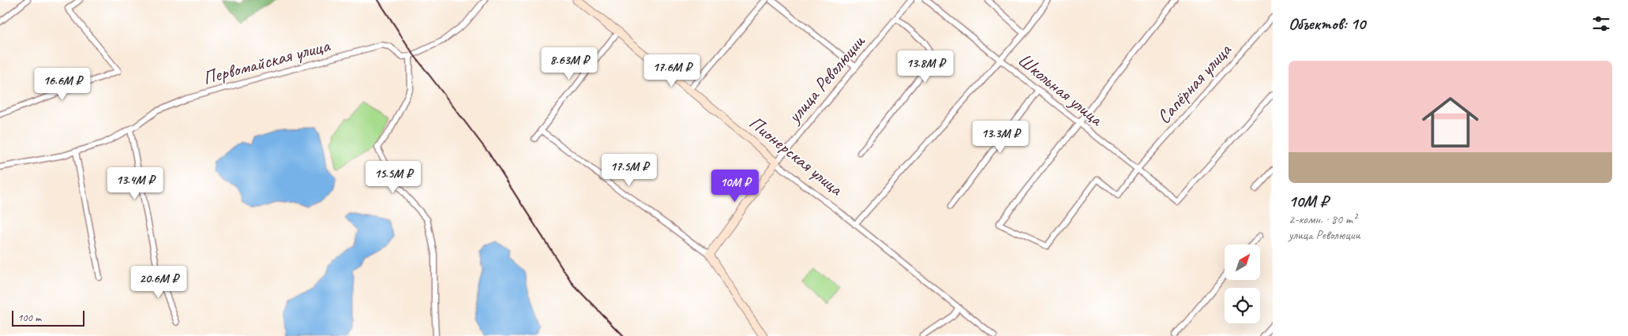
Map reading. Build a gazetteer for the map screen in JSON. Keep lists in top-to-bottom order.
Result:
{
  "streets": {
    "street": [
      "Первомайская улица",
      "улица Революции",
      "Сапёрная улица",
      "Школьная улица",
      "Пионерская улица"
    ]
  },
  "crossings": [
    ["улица Революции", "Пионерская улица"],
    ["Сапёрная улица", "Школьная улица"]
  ],
  "scale_bar": "100 m",
  "north": "top right",
  "page": {
    "heading": "Объектов: 10",
    "price": [
      "8.63M ₽",
      "13.8M ₽",
      "17.6M ₽",
      "16.6M ₽",
      "13.3M ₽",
      "17.5M ₽",
      "15.5M ₽",
      "13.4M ₽",
      "10M ₽",
      "20.6M ₽"
    ],
    "list": [
      {
        "name": "10M ₽",
        "note": "2-комн. · 80 m² · улица Революции"
      }
    ],
    "scale": "100 m"
  }
}
